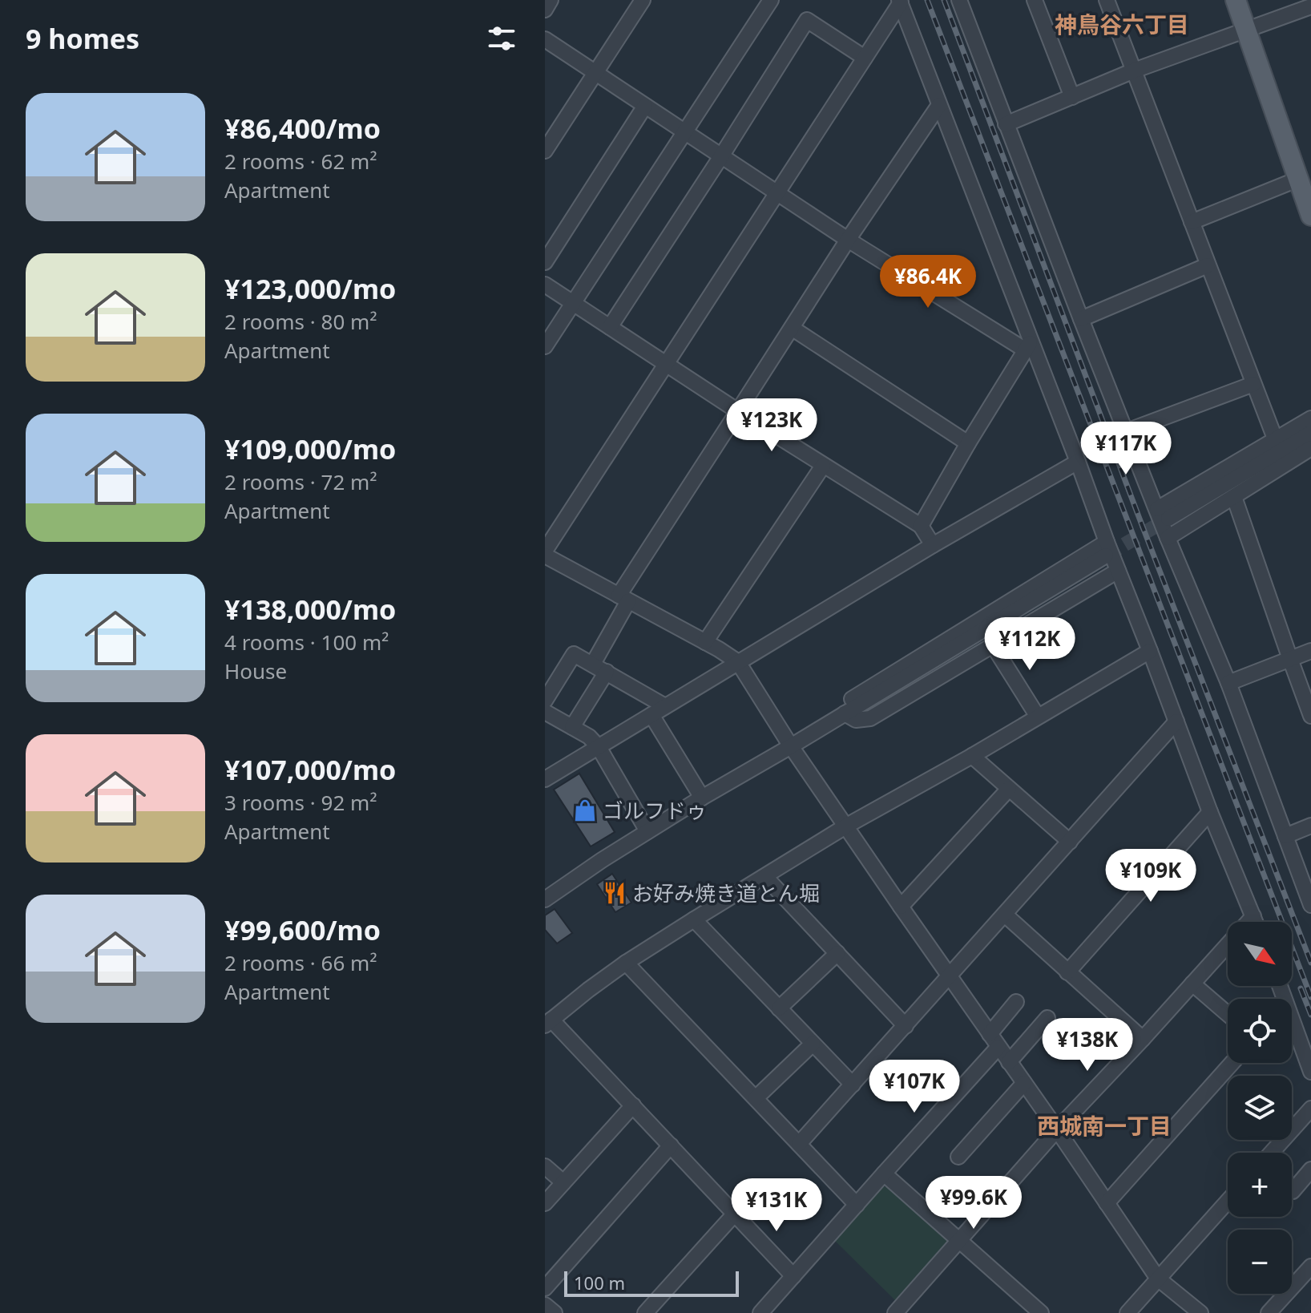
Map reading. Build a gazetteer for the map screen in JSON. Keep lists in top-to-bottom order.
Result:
{
  "districts": ["神鳥谷六丁目", "西城南一丁目"],
  "places": {
    "shop": ["ゴルフドゥ"],
    "restaurant": ["お好み焼き道とん堀"]
  },
  "scale_bar": "100 m",
  "north": "bottom right",
  "page": {
    "heading": "9 homes",
    "list": [
      {
        "name": "¥86,400/mo",
        "note": "2 rooms · 62 m² · Apartment"
      },
      {
        "name": "¥123,000/mo",
        "note": "2 rooms · 80 m² · Apartment"
      },
      {
        "name": "¥109,000/mo",
        "note": "2 rooms · 72 m² · Apartment"
      },
      {
        "name": "¥138,000/mo",
        "note": "4 rooms · 100 m² · House"
      },
      {
        "name": "¥107,000/mo",
        "note": "3 rooms · 92 m² · Apartment"
      },
      {
        "name": "¥99,600/mo",
        "note": "2 rooms · 66 m² · Apartment"
      }
    ],
    "price": [
      "¥86.4K",
      "¥123K",
      "¥117K",
      "¥112K",
      "¥109K",
      "¥138K",
      "¥107K",
      "¥99.6K",
      "¥131K"
    ],
    "map_buttons": ["+", "−"],
    "scale": "100 m"
  }
}
